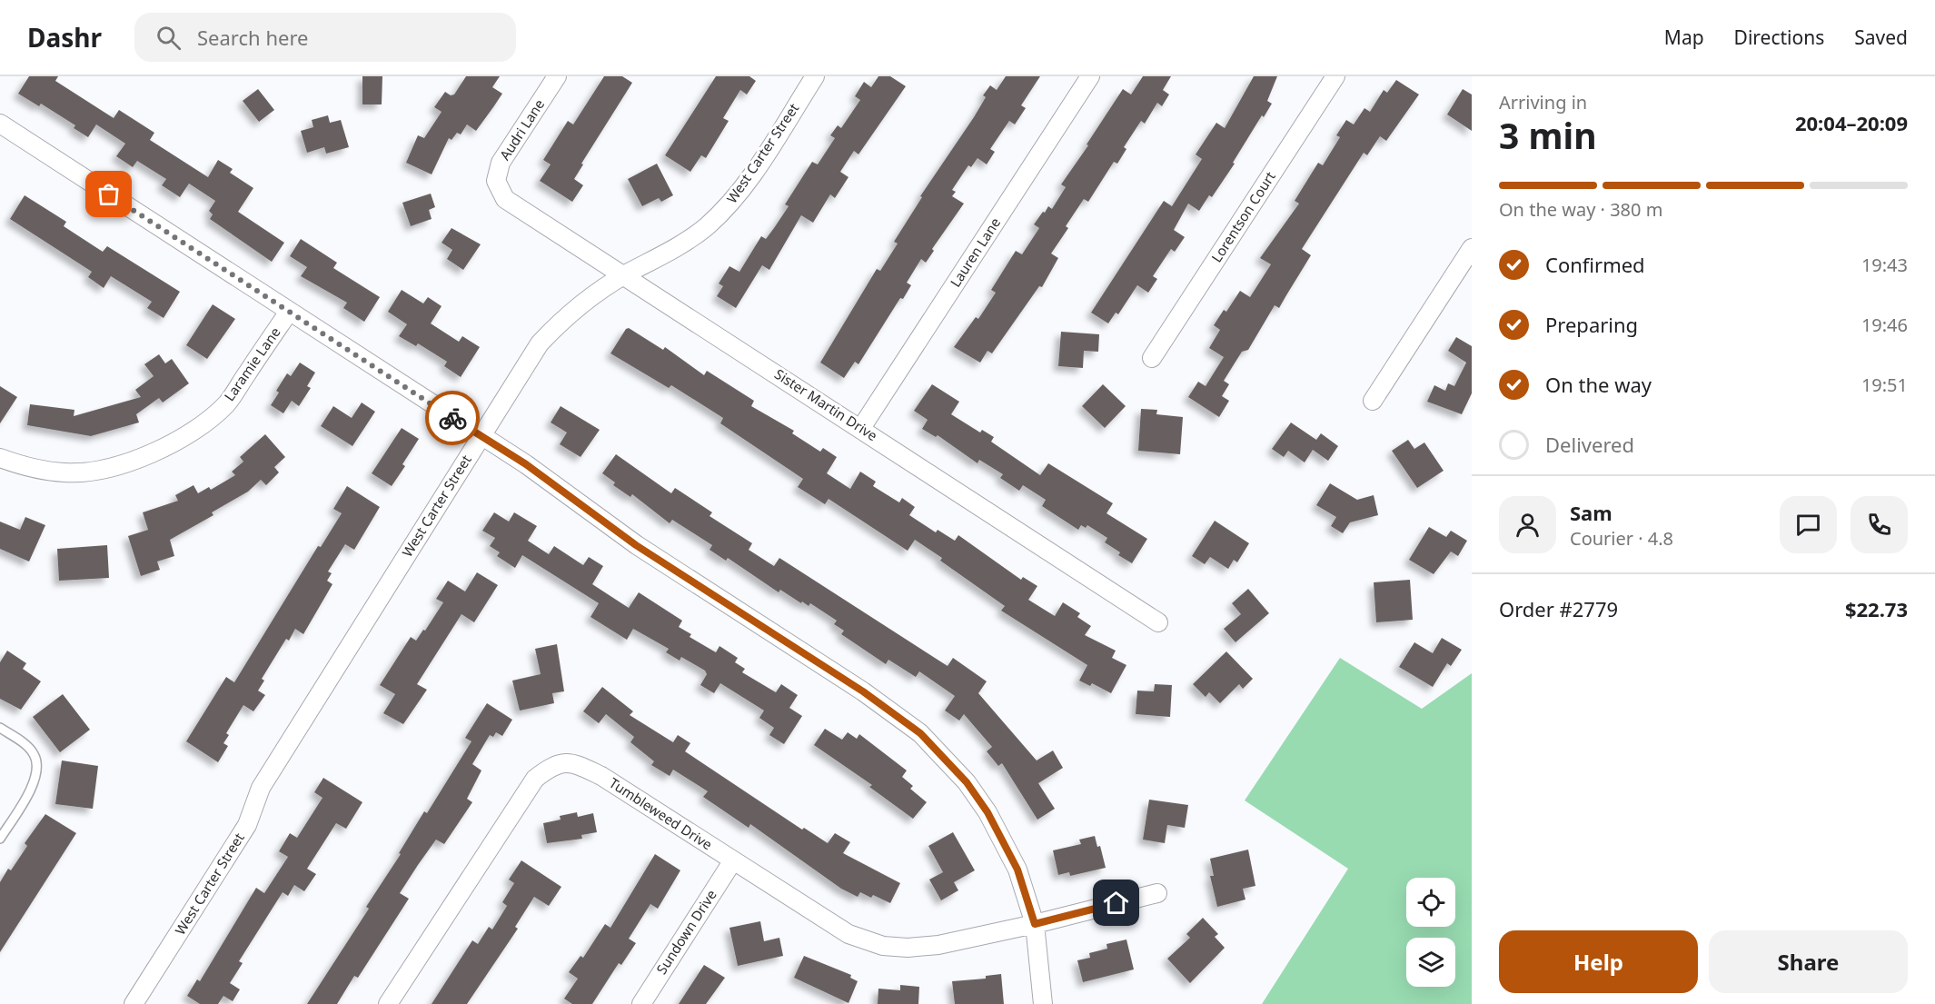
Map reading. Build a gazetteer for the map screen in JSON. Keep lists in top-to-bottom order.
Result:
{
  "streets": {
    "street": [
      "Audri Lane",
      "West Carter Street",
      "Lorentson Court",
      "Lauren Lane",
      "Laramie Lane",
      "Sister Martin Drive",
      "Tumbleweed Drive",
      "Sundown Drive"
    ]
  },
  "crossings": [
    ["Audri Lane", "Sister Martin Drive"],
    ["West Carter Street", "Sister Martin Drive"],
    ["Lauren Lane", "Sister Martin Drive"],
    ["Tumbleweed Drive", "Sundown Drive"]
  ],
  "page": {
    "header": "Dashr",
    "search": "Search here",
    "nav": ["Map", "Directions", "Saved"],
    "heading": ["3 min", "Arriving in", "20:04–20:09"],
    "panel": [
      "Sam",
      "Courier · 4.8",
      "Order #2779",
      "$22.73"
    ],
    "bar": "On the way · 380 m",
    "list": [
      ["Confirmed", "19:43"],
      ["Preparing", "19:46"],
      ["On the way", "19:51"],
      "Delivered"
    ],
    "buttons": ["Help", "Share"]
  }
}
